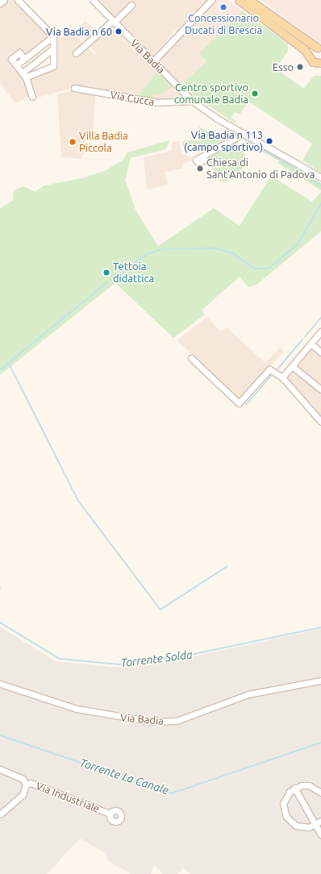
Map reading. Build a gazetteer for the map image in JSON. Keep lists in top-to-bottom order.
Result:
{
  "streets": {
    "street": ["Via Badia", "Via Cucca", "Via Industriale"]
  },
  "crossings": [
    ["Via Badia", "Via Cucca"]
  ],
  "water": ["Torrente Solda", "Torrente La Canale"],
  "places": [
    "Concessionario Ducati di Brescia",
    "Via Badia n 60",
    "Esso",
    "Centro sportivo comunale Badia",
    "Via Badia n 113 (campo sportivo)",
    "Villa Badia Piccola",
    "Chiesa di Sant'Antonio di Padova",
    "Tettoia didattica"
  ]
}
